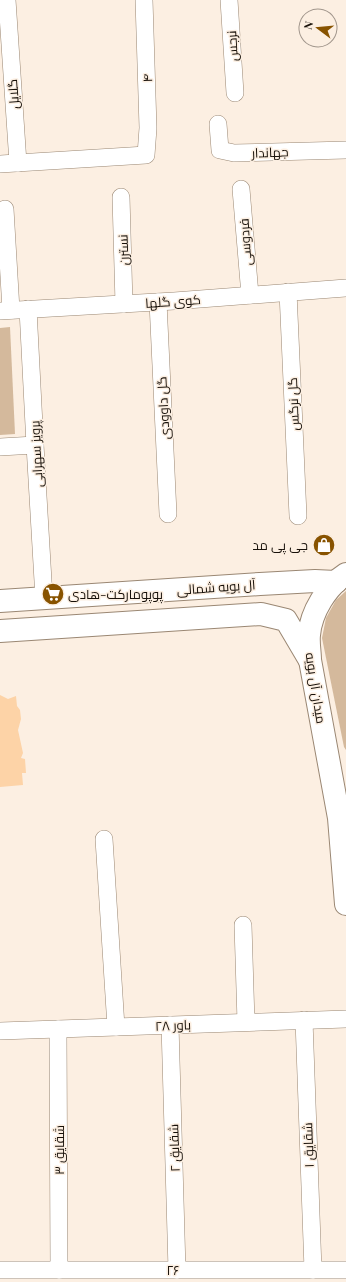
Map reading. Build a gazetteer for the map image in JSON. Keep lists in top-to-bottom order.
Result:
{
  "streets": {
    "main road": ["آل بویه شمالی", "میدان آل بویه"],
    "street": [
      "نرجس",
      "۴",
      "گلایل",
      "جهاندار",
      "فردوسی",
      "نسترن",
      "کوی گلها",
      "گل نرگس",
      "گل داوودی",
      "پرویز سهرابی",
      "باور ۲۸",
      "شقایق ۱",
      "شقایق ۲",
      "شقایق ۳",
      "۲۶"
    ]
  },
  "crossings": [
    ["۴", "گلایل"],
    ["فردوسی", "کوی گلها"],
    ["نسترن", "کوی گلها"],
    ["کوی گلها", "گل نرگس"],
    ["کوی گلها", "گل داوودی"],
    ["کوی گلها", "پرویز سهرابی"],
    ["پرویز سهرابی", "آل بویه شمالی"],
    ["آل بویه شمالی", "میدان آل بویه"],
    ["باور ۲۸", "شقایق ۱"],
    ["باور ۲۸", "شقایق ۲"],
    ["باور ۲۸", "شقایق ۳"],
    ["شقایق ۱", "۲۶"],
    ["شقایق ۲", "۲۶"],
    ["شقایق ۳", "۲۶"]
  ],
  "places": {
    "shop": ["جی پی مد"],
    "supermarket": ["پوپومارکت-هادی"]
  },
  "north": "left"
}
